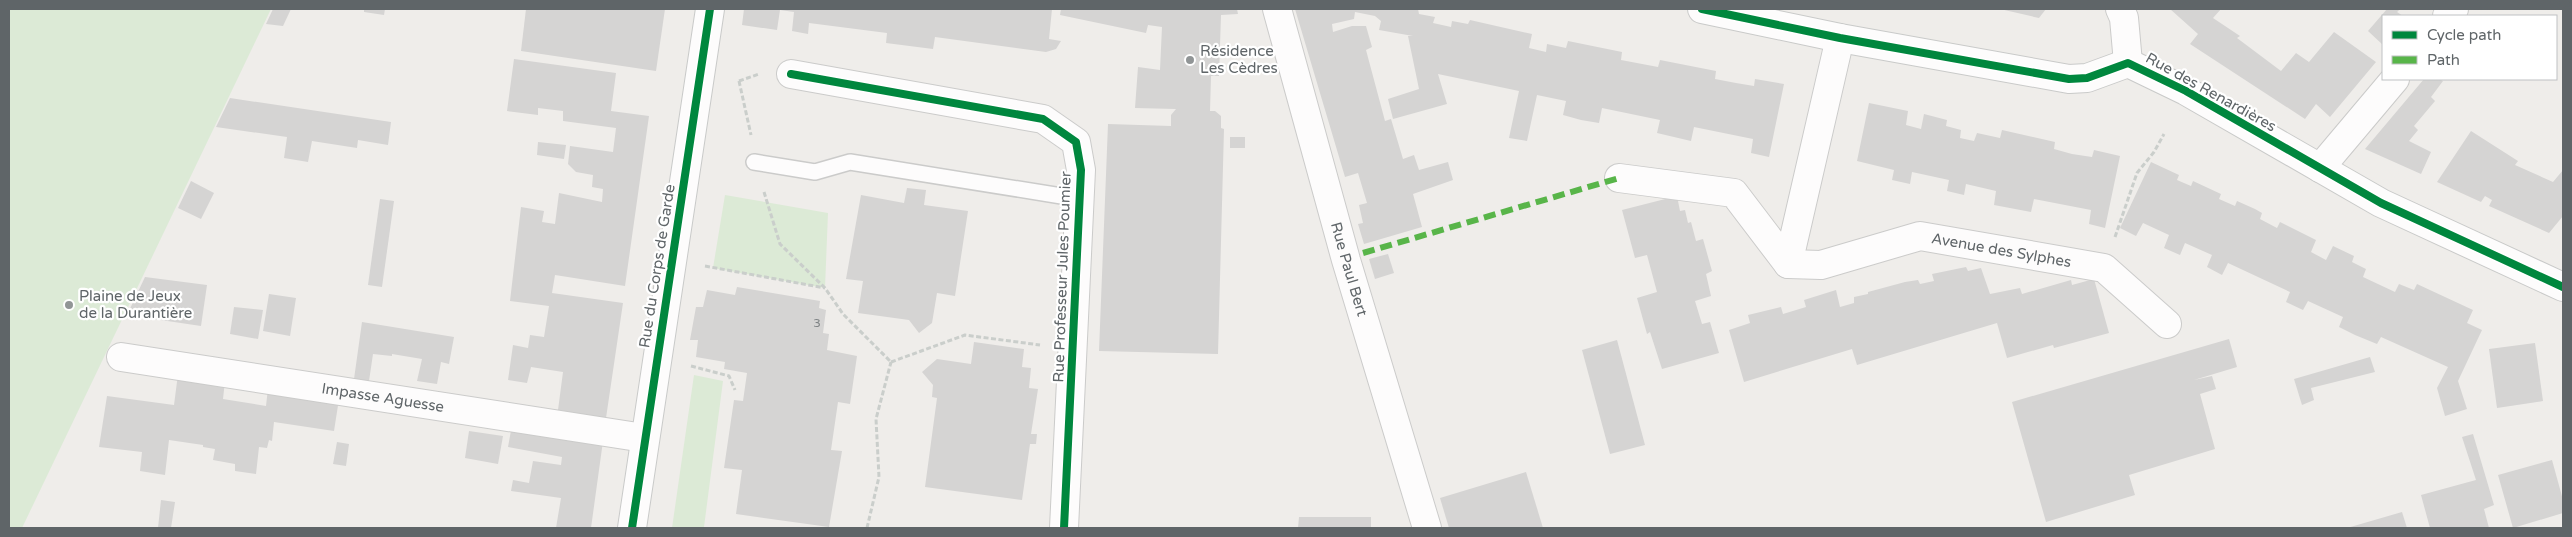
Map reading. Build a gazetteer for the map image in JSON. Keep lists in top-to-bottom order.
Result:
{
  "streets": {
    "street": [
      "Rue des Renardières",
      "Avenue des Sylphes",
      "Rue du Corps de Garde",
      "Rue Paul Bert",
      "Rue Professeur Jules Poumier",
      "Impasse Aguesse"
    ]
  },
  "crossings": [
    ["Rue du Corps de Garde", "Impasse Aguesse"]
  ],
  "places": ["Résidence Les Cèdres", "Plaine de Jeux de la Durantière"],
  "house_numbers": ["3"],
  "legend": ["Cycle path", "Path"]
}
